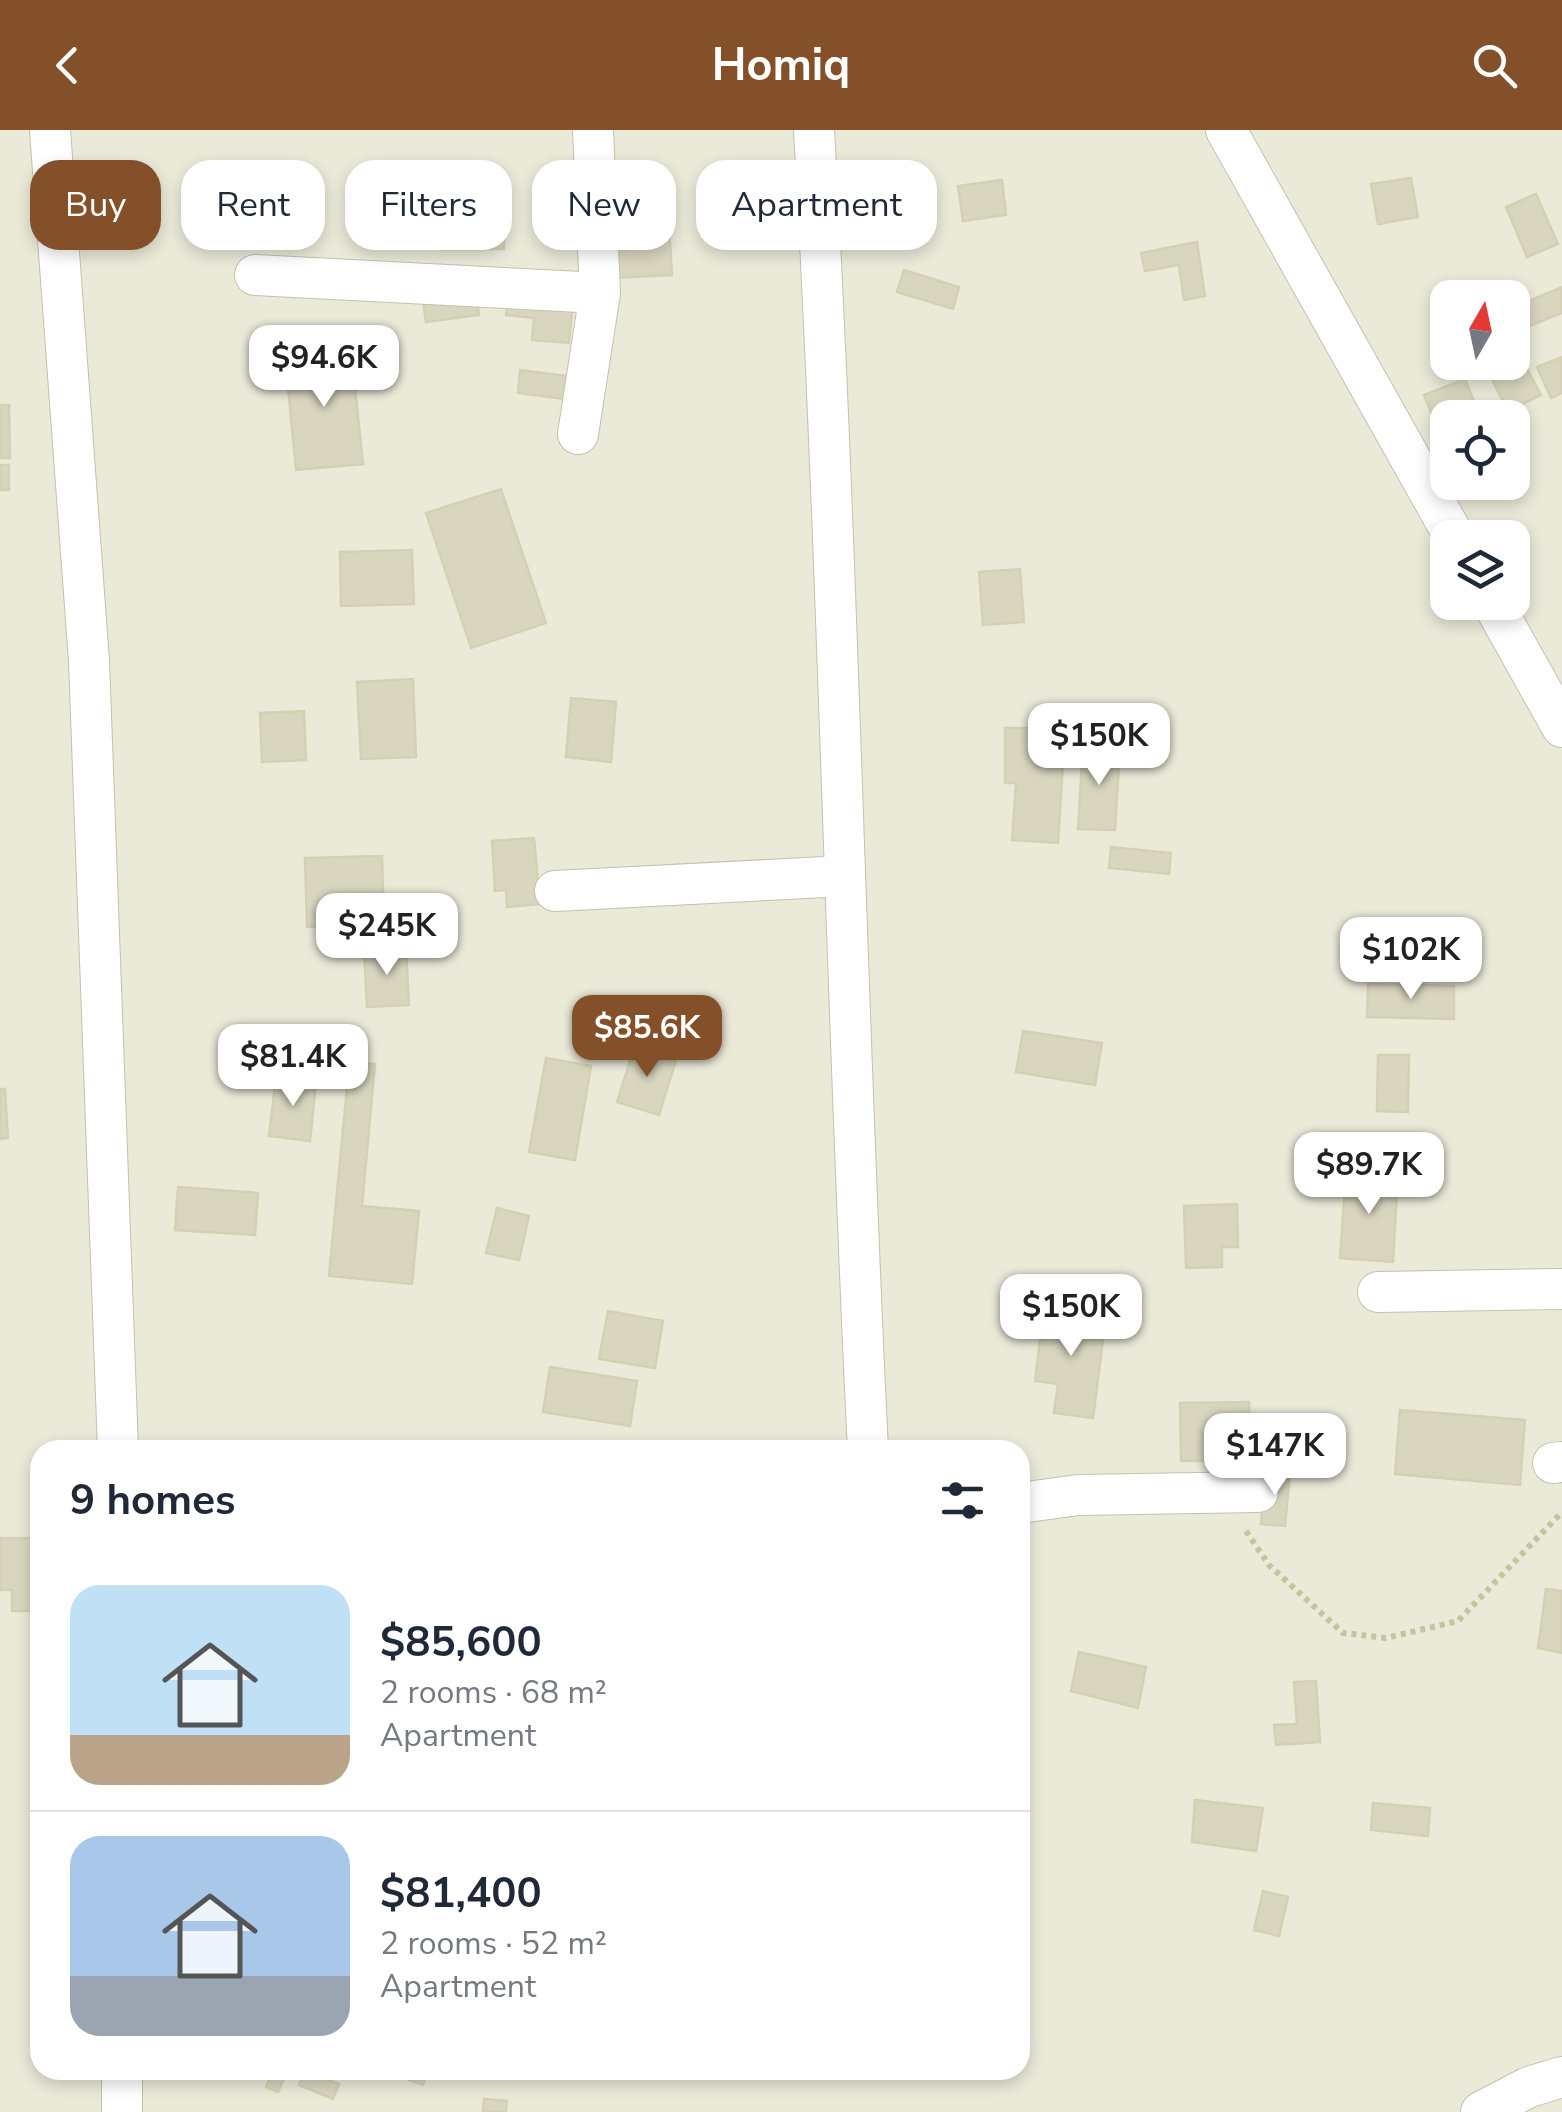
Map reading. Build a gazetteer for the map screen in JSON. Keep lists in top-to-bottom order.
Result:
{
  "north": "top",
  "page": {
    "header": "Homiq",
    "chip": [
      "Buy",
      "Rent",
      "Filters",
      "New",
      "Apartment"
    ],
    "price": [
      "$94.6K",
      "$150K",
      "$245K",
      "$102K",
      "$85.6K",
      "$81.4K",
      "$89.7K",
      "$150K",
      "$147K"
    ],
    "heading": "9 homes",
    "list": [
      {
        "name": "$85,600",
        "note": "2 rooms · 68 m² · Apartment"
      },
      {
        "name": "$81,400",
        "note": "2 rooms · 52 m² · Apartment"
      }
    ]
  }
}
